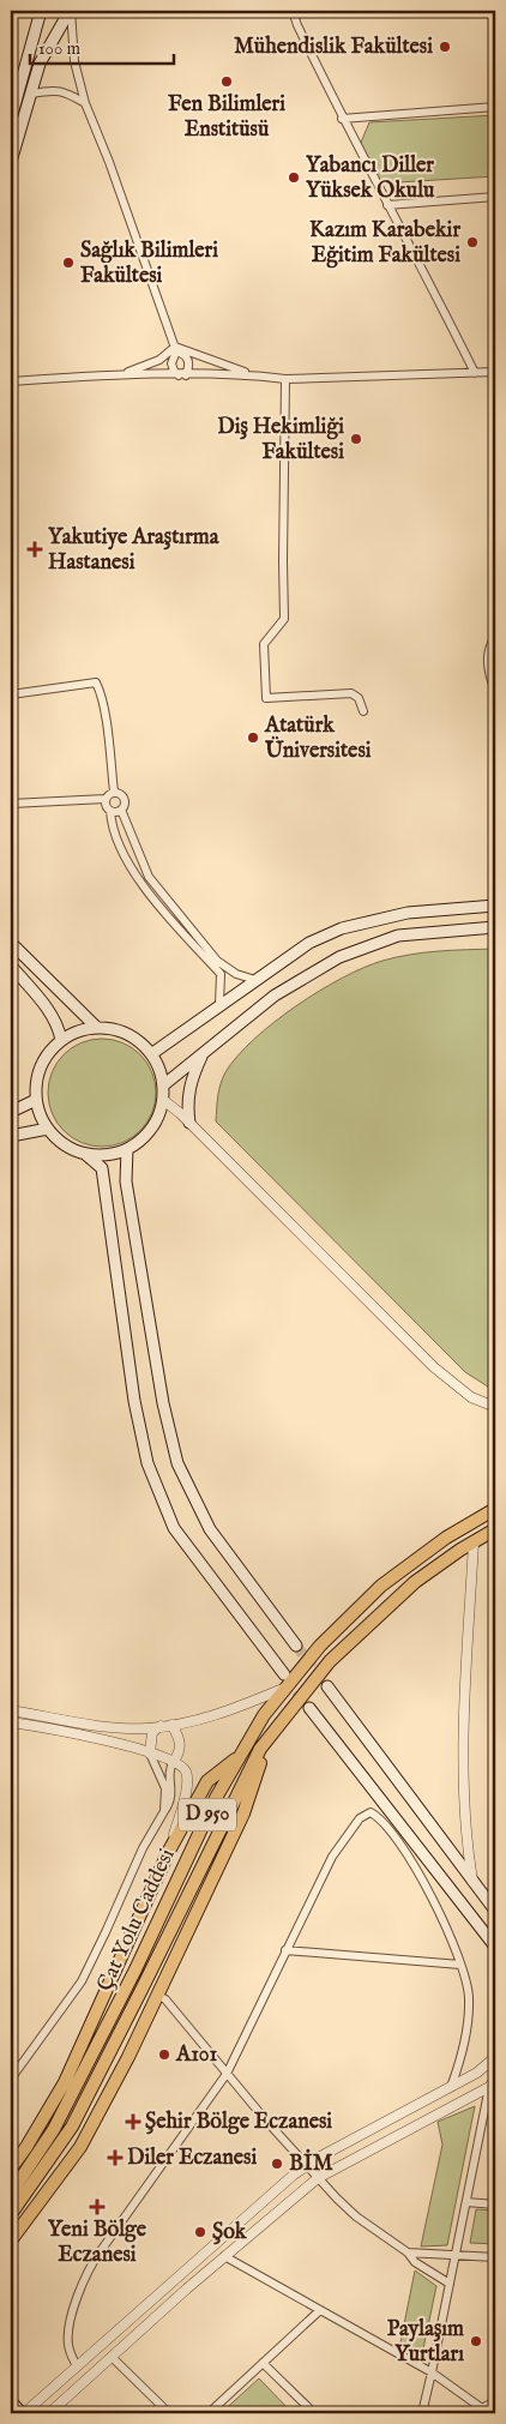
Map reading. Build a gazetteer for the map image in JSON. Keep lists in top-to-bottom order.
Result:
{
  "streets": {
    "highway": ["D 950", "Çat Yolu Caddesi"]
  },
  "places": {
    "other": [
      "Mühendislik Fakültesi",
      "Fen Bilimleri Enstitüsü",
      "Yabancı Diller Yüksek Okulu",
      "Kazım Karabekir Eğitim Fakültesi",
      "Sağlık Bilimleri Fakültesi",
      "Diş Hekimliği Fakültesi",
      "Atatürk Üniversitesi",
      "A101",
      "BİM",
      "Şok",
      "Paylaşım Yurtları"
    ],
    "health": [
      "Yakutiye Araştırma Hastanesi",
      "Şehir Bölge Eczanesi",
      "Diler Eczanesi",
      "Yeni Bölge Eczanesi"
    ]
  },
  "scale_bar": "100 m"
}
